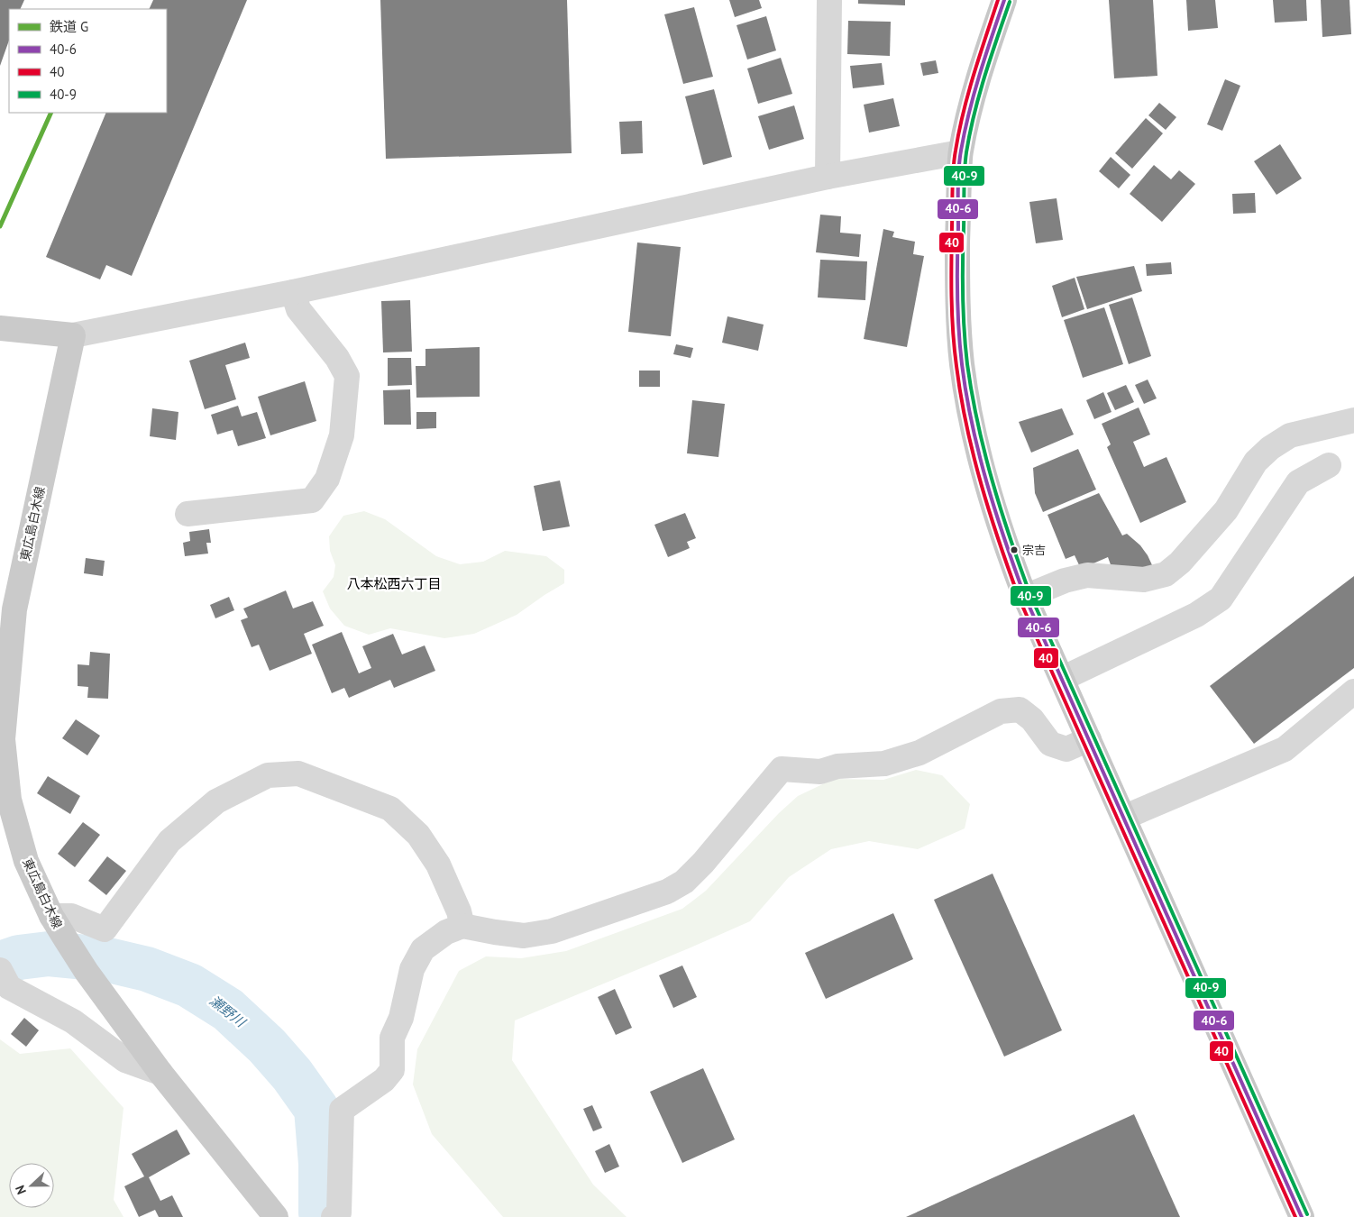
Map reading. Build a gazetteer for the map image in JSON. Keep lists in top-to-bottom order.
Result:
{
  "streets": {
    "main road": ["東広島白木線"]
  },
  "districts": ["八本松西六丁目"],
  "water": ["瀬野川"],
  "places": ["宗吉"],
  "lines": [
    "transit line 40-6",
    "transit line 40",
    "transit line 40-9",
    "rail line G"
  ],
  "legend": [
    "鉄道 G",
    "40-6",
    "40",
    "40-9"
  ],
  "north": "left"
}
